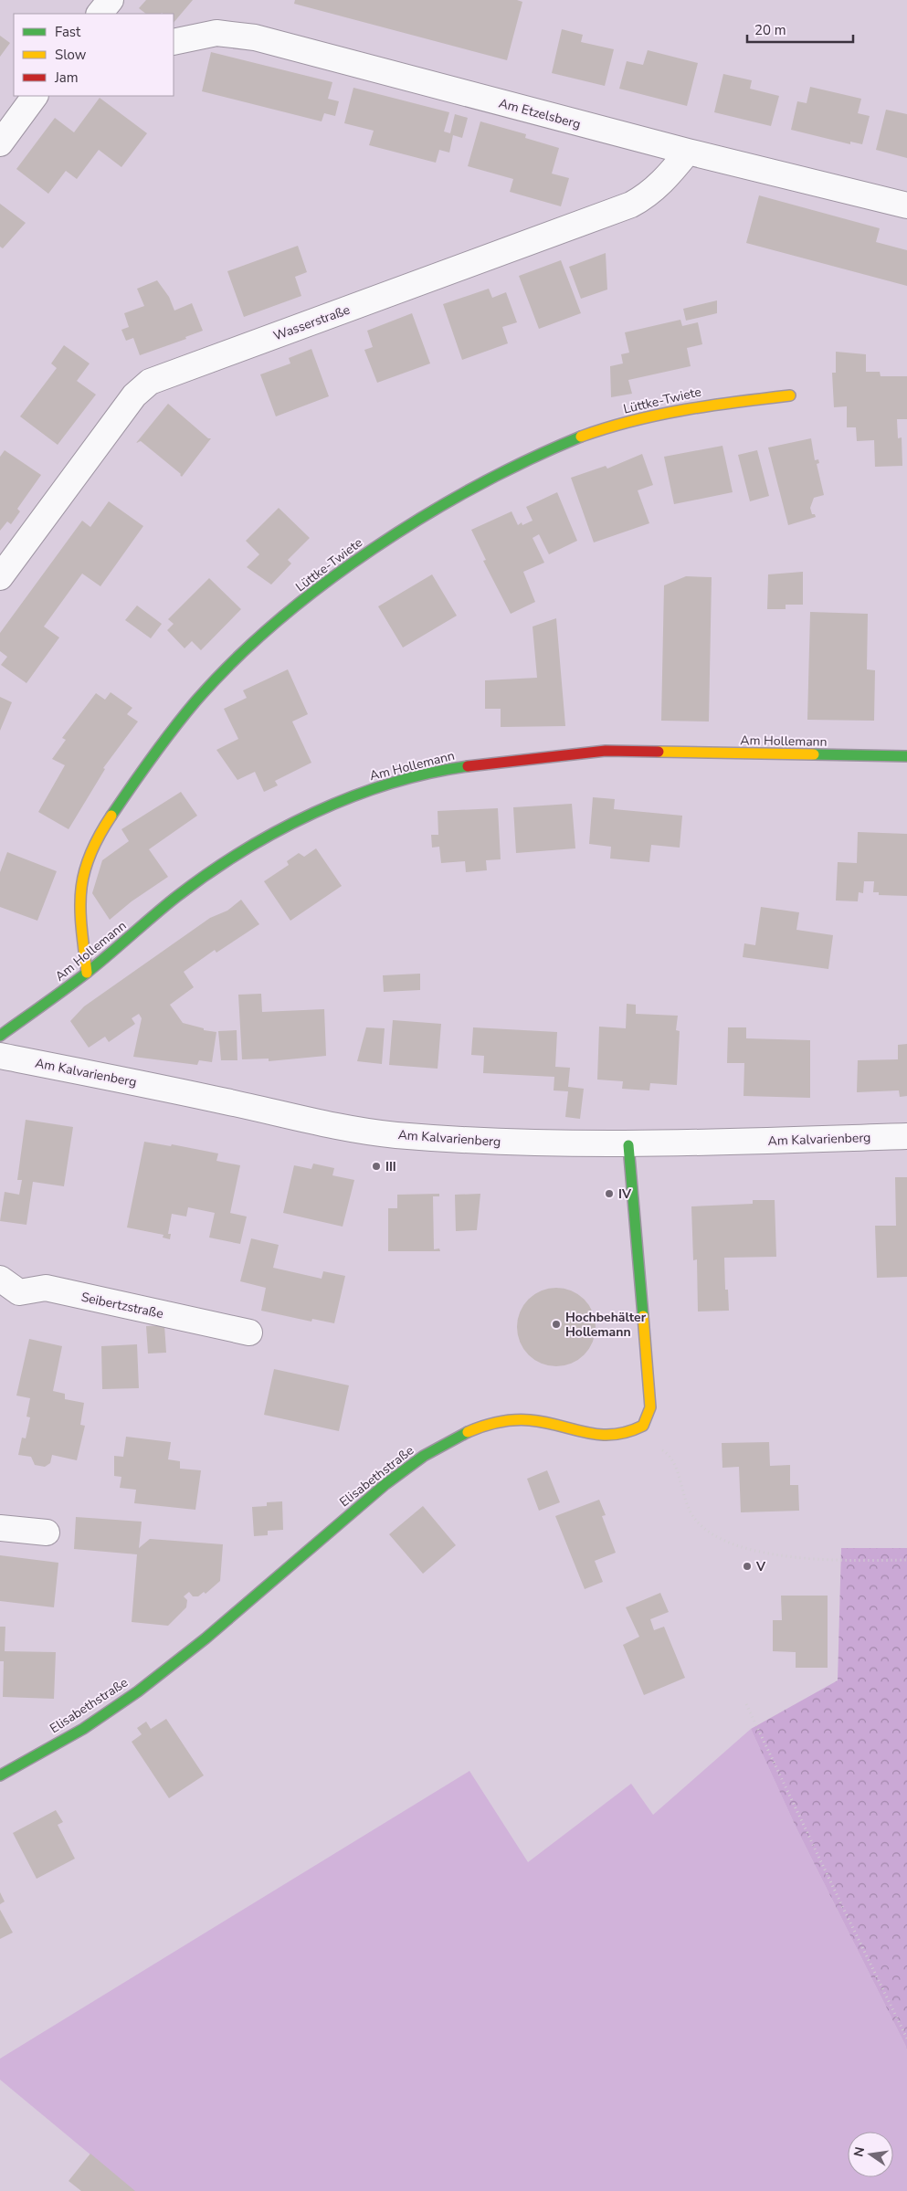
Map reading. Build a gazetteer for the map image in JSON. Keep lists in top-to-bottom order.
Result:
{
  "streets": {
    "street": [
      "Am Etzelsberg",
      "Wasserstraße",
      "Lüttke-Twiete",
      "Am Hollemann",
      "Am Kalvarienberg",
      "Seibertzstraße",
      "Elisabethstraße"
    ]
  },
  "crossings": [
    ["Am Etzelsberg", "Wasserstraße"],
    ["Lüttke-Twiete", "Am Hollemann"],
    ["Am Kalvarienberg", "Elisabethstraße"]
  ],
  "places": [
    "III",
    "IV",
    "Hochbehälter Hollemann",
    "V"
  ],
  "legend": ["Fast", "Slow", "Jam"],
  "scale_bar": "20 m",
  "north": "left"
}
